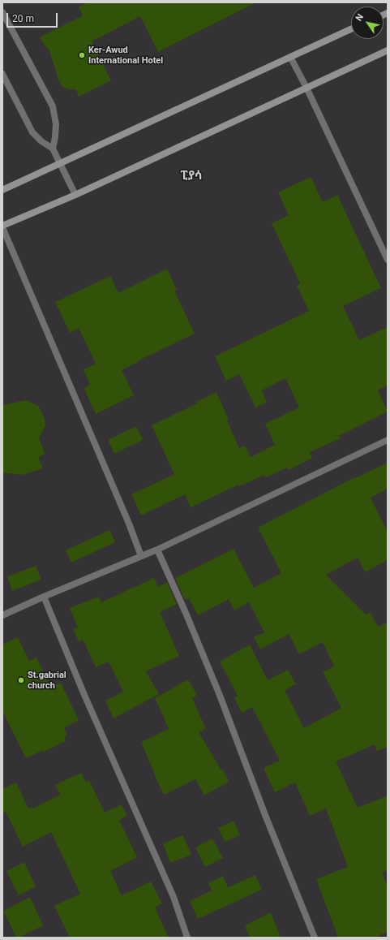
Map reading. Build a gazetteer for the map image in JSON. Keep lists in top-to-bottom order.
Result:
{
  "districts": ["ፒያሳ"],
  "places": ["Ker-Awud International Hotel", "St.gabrial church"],
  "scale_bar": "20 m",
  "north": "top left"
}
